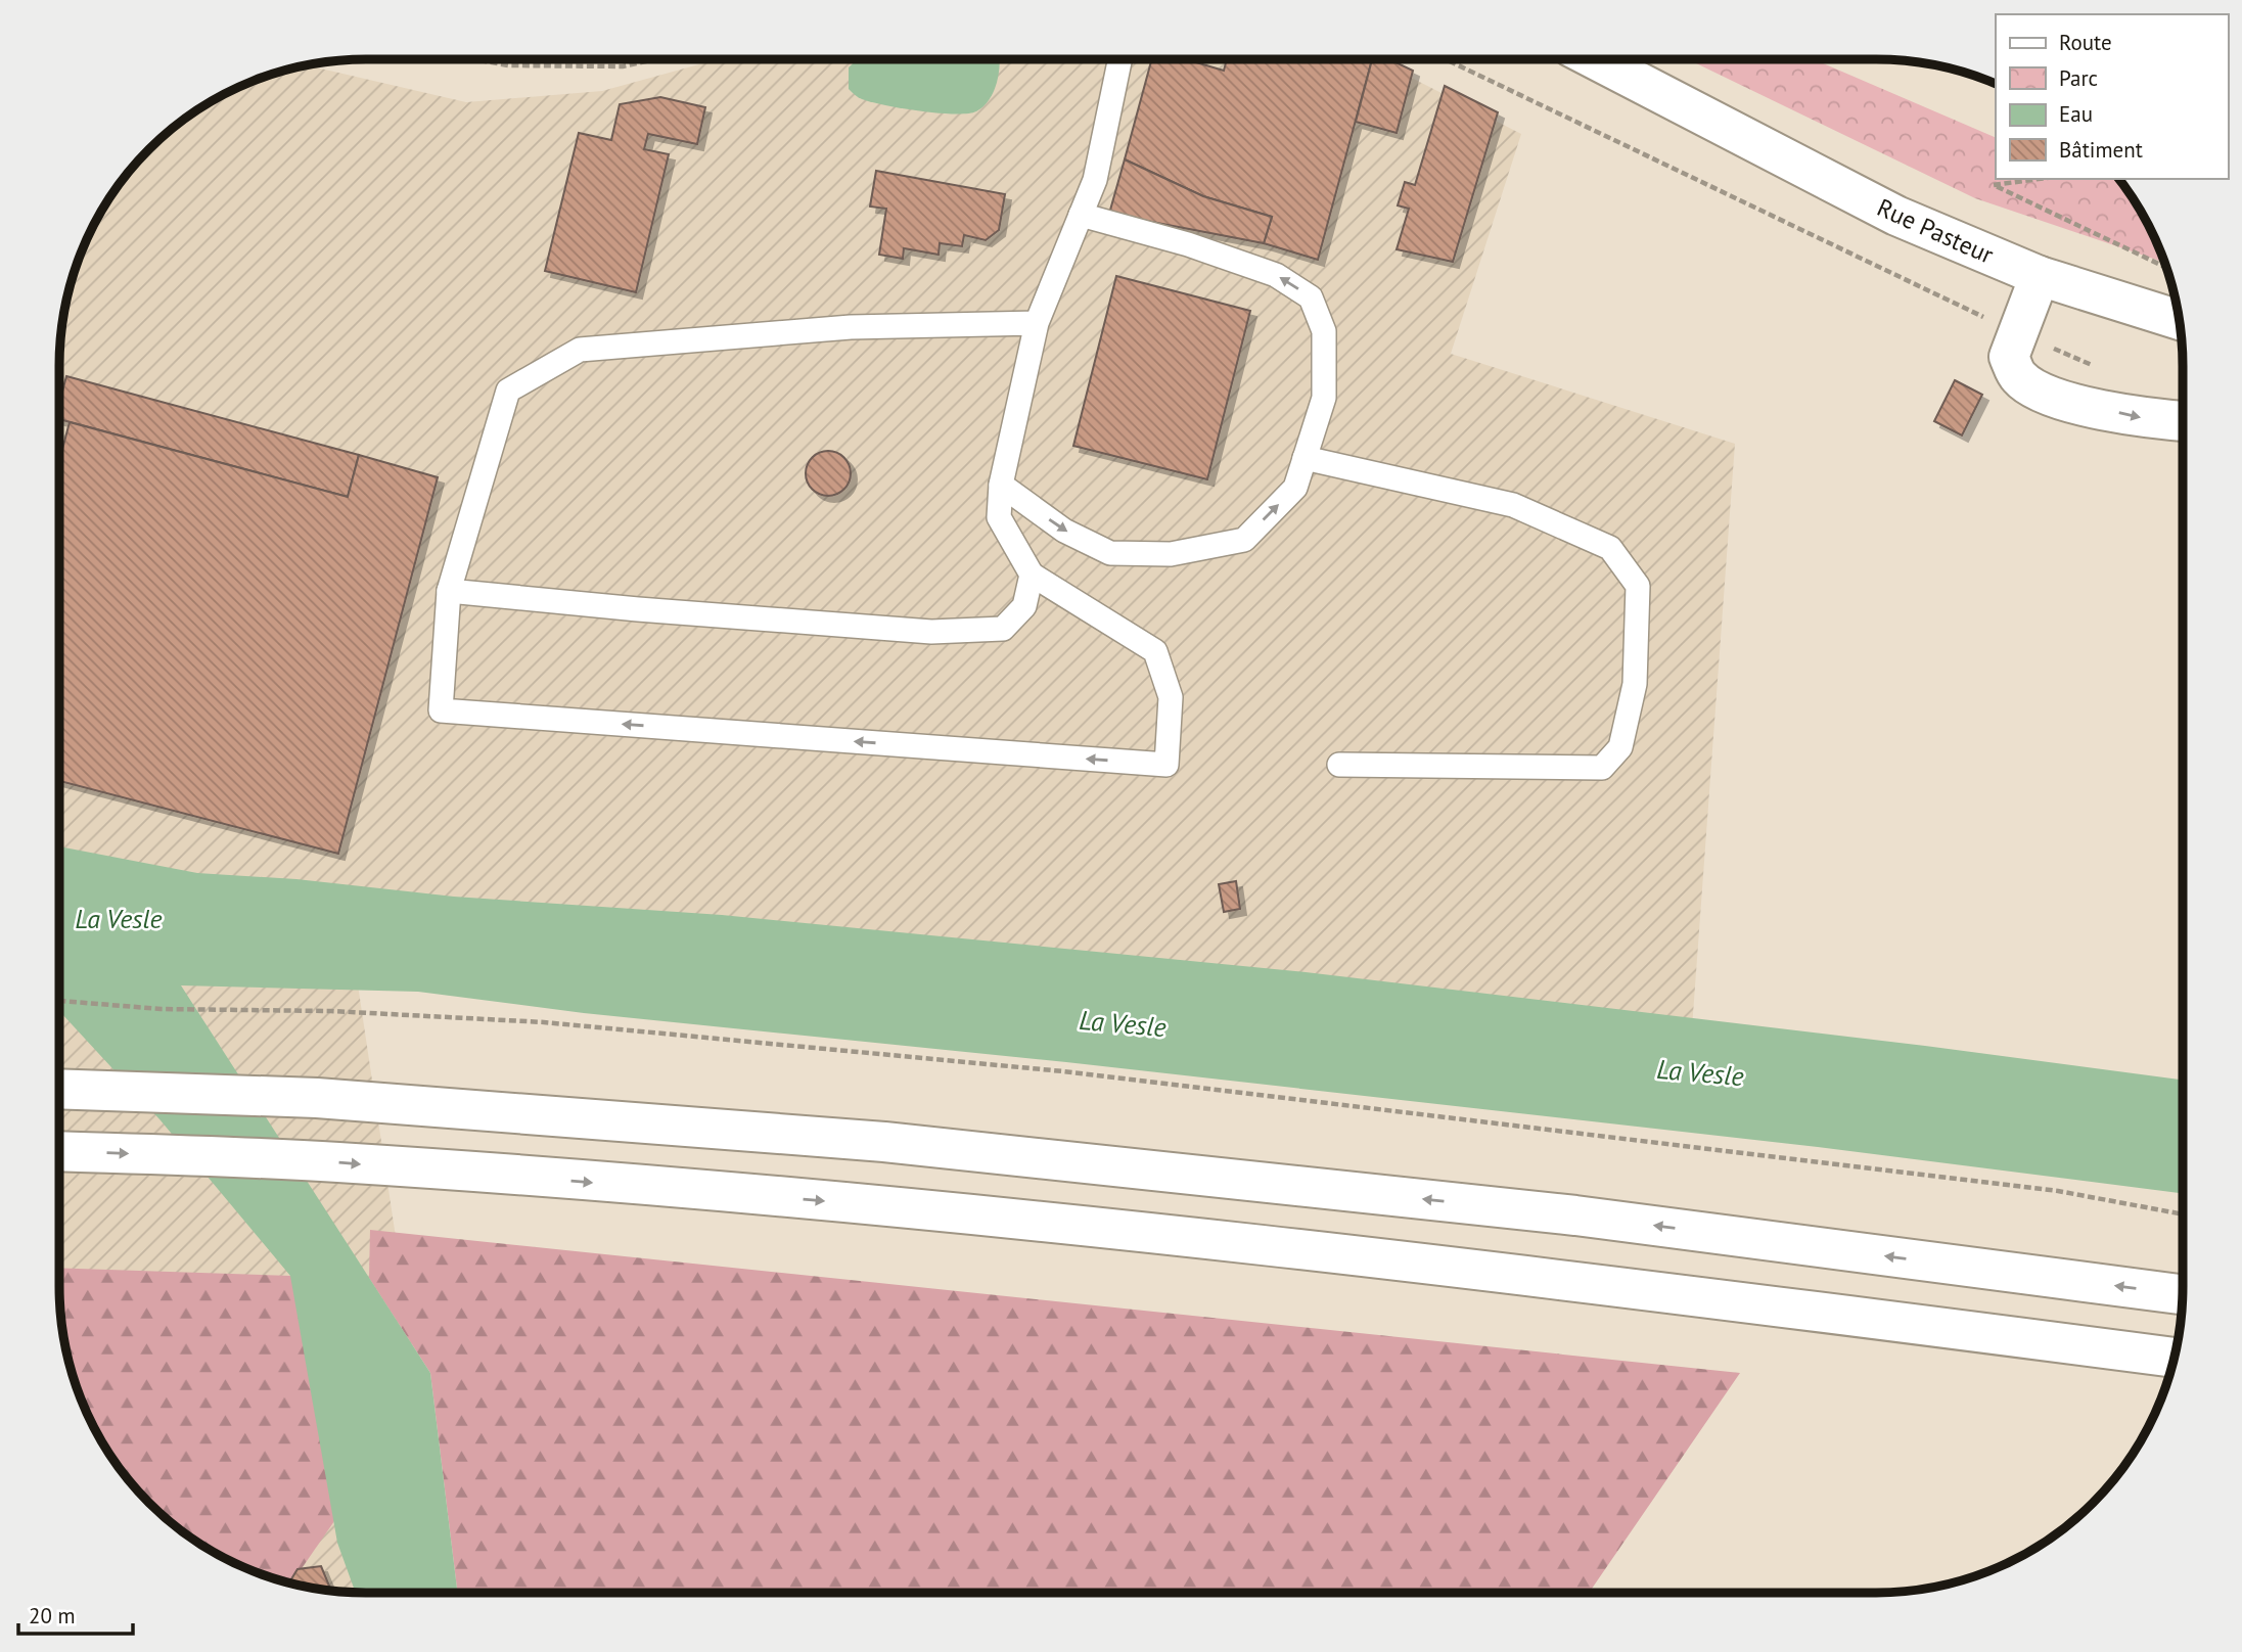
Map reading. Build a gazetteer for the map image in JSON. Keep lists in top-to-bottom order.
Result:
{
  "streets": {
    "main road": ["Rue Pasteur"]
  },
  "water": ["La Vesle"],
  "legend": [
    "Route",
    "Parc",
    "Eau",
    "Bâtiment"
  ],
  "scale_bar": "20 m"
}
